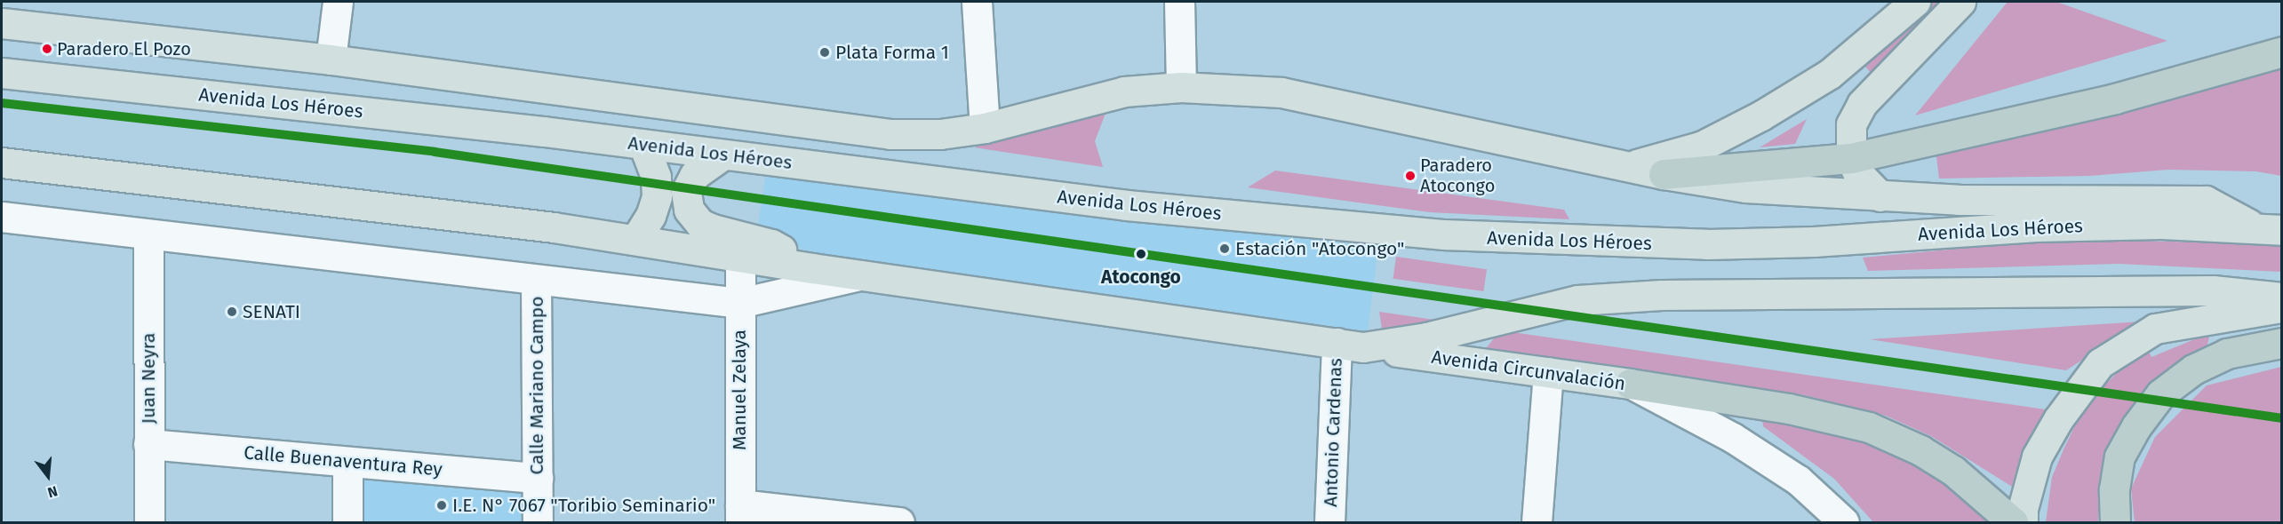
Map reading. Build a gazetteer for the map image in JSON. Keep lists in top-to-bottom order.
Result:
{
  "streets": {
    "main road": ["Avenida Los Héroes", "Avenida Circunvalación"],
    "street": [
      "Juan Neyra",
      "Calle Mariano Campo",
      "Manuel Zelaya",
      "Antonio Cardenas",
      "Calle Buenaventura Rey"
    ]
  },
  "crossings": [
    ["Avenida Circunvalación", "Antonio Cardenas"],
    ["Juan Neyra", "Calle Buenaventura Rey"],
    ["Calle Mariano Campo", "Calle Buenaventura Rey"]
  ],
  "places": [
    "Paradero El Pozo",
    "Plata Forma 1",
    "Paradero Atocongo",
    "Estación \"Atocongo\"",
    "Atocongo",
    "SENATI",
    "I.E. N° 7067 \"Toribio Seminario\""
  ],
  "north": "bottom"
}
